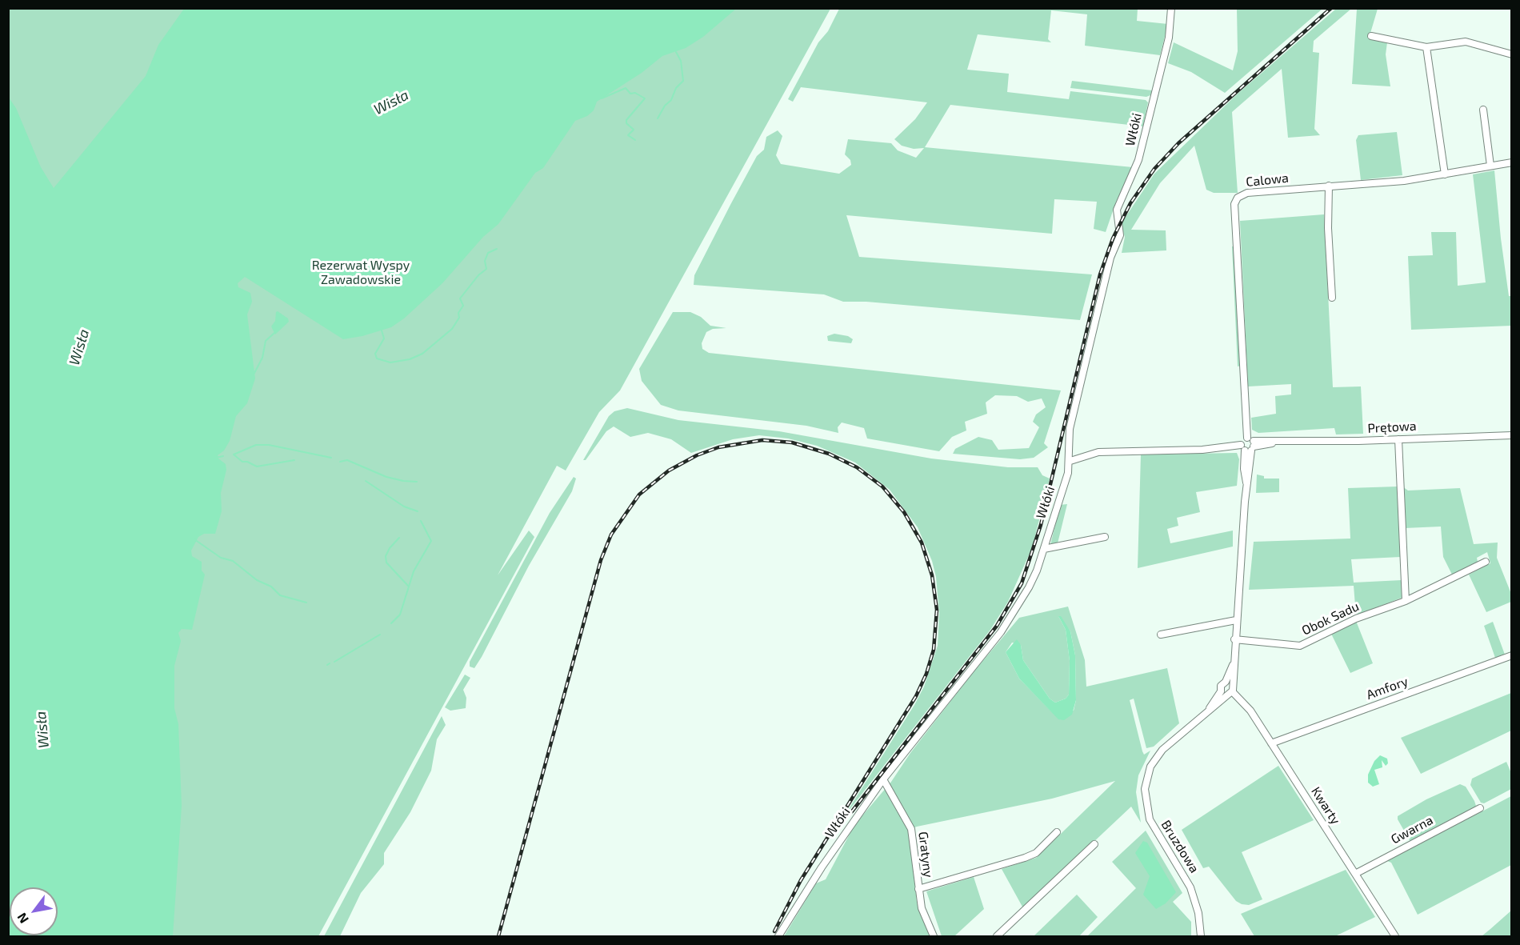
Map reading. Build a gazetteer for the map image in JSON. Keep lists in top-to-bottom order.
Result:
{
  "streets": {
    "street": [
      "Włóki",
      "Calowa",
      "Prętowa",
      "Obok Sadu",
      "Amfory",
      "Kwarty",
      "Gwarna",
      "Bruzdowa",
      "Gratyny"
    ]
  },
  "crossings": [
    ["Włóki", "Prętowa"],
    ["Włóki", "Gratyny"],
    ["Calowa", "Prętowa"],
    ["Amfory", "Kwarty"],
    ["Kwarty", "Gwarna"],
    ["Kwarty", "Bruzdowa"]
  ],
  "water": ["Wisła"],
  "parks": ["Rezerwat Wyspy Zawadowskie"],
  "north": "bottom left"
}
